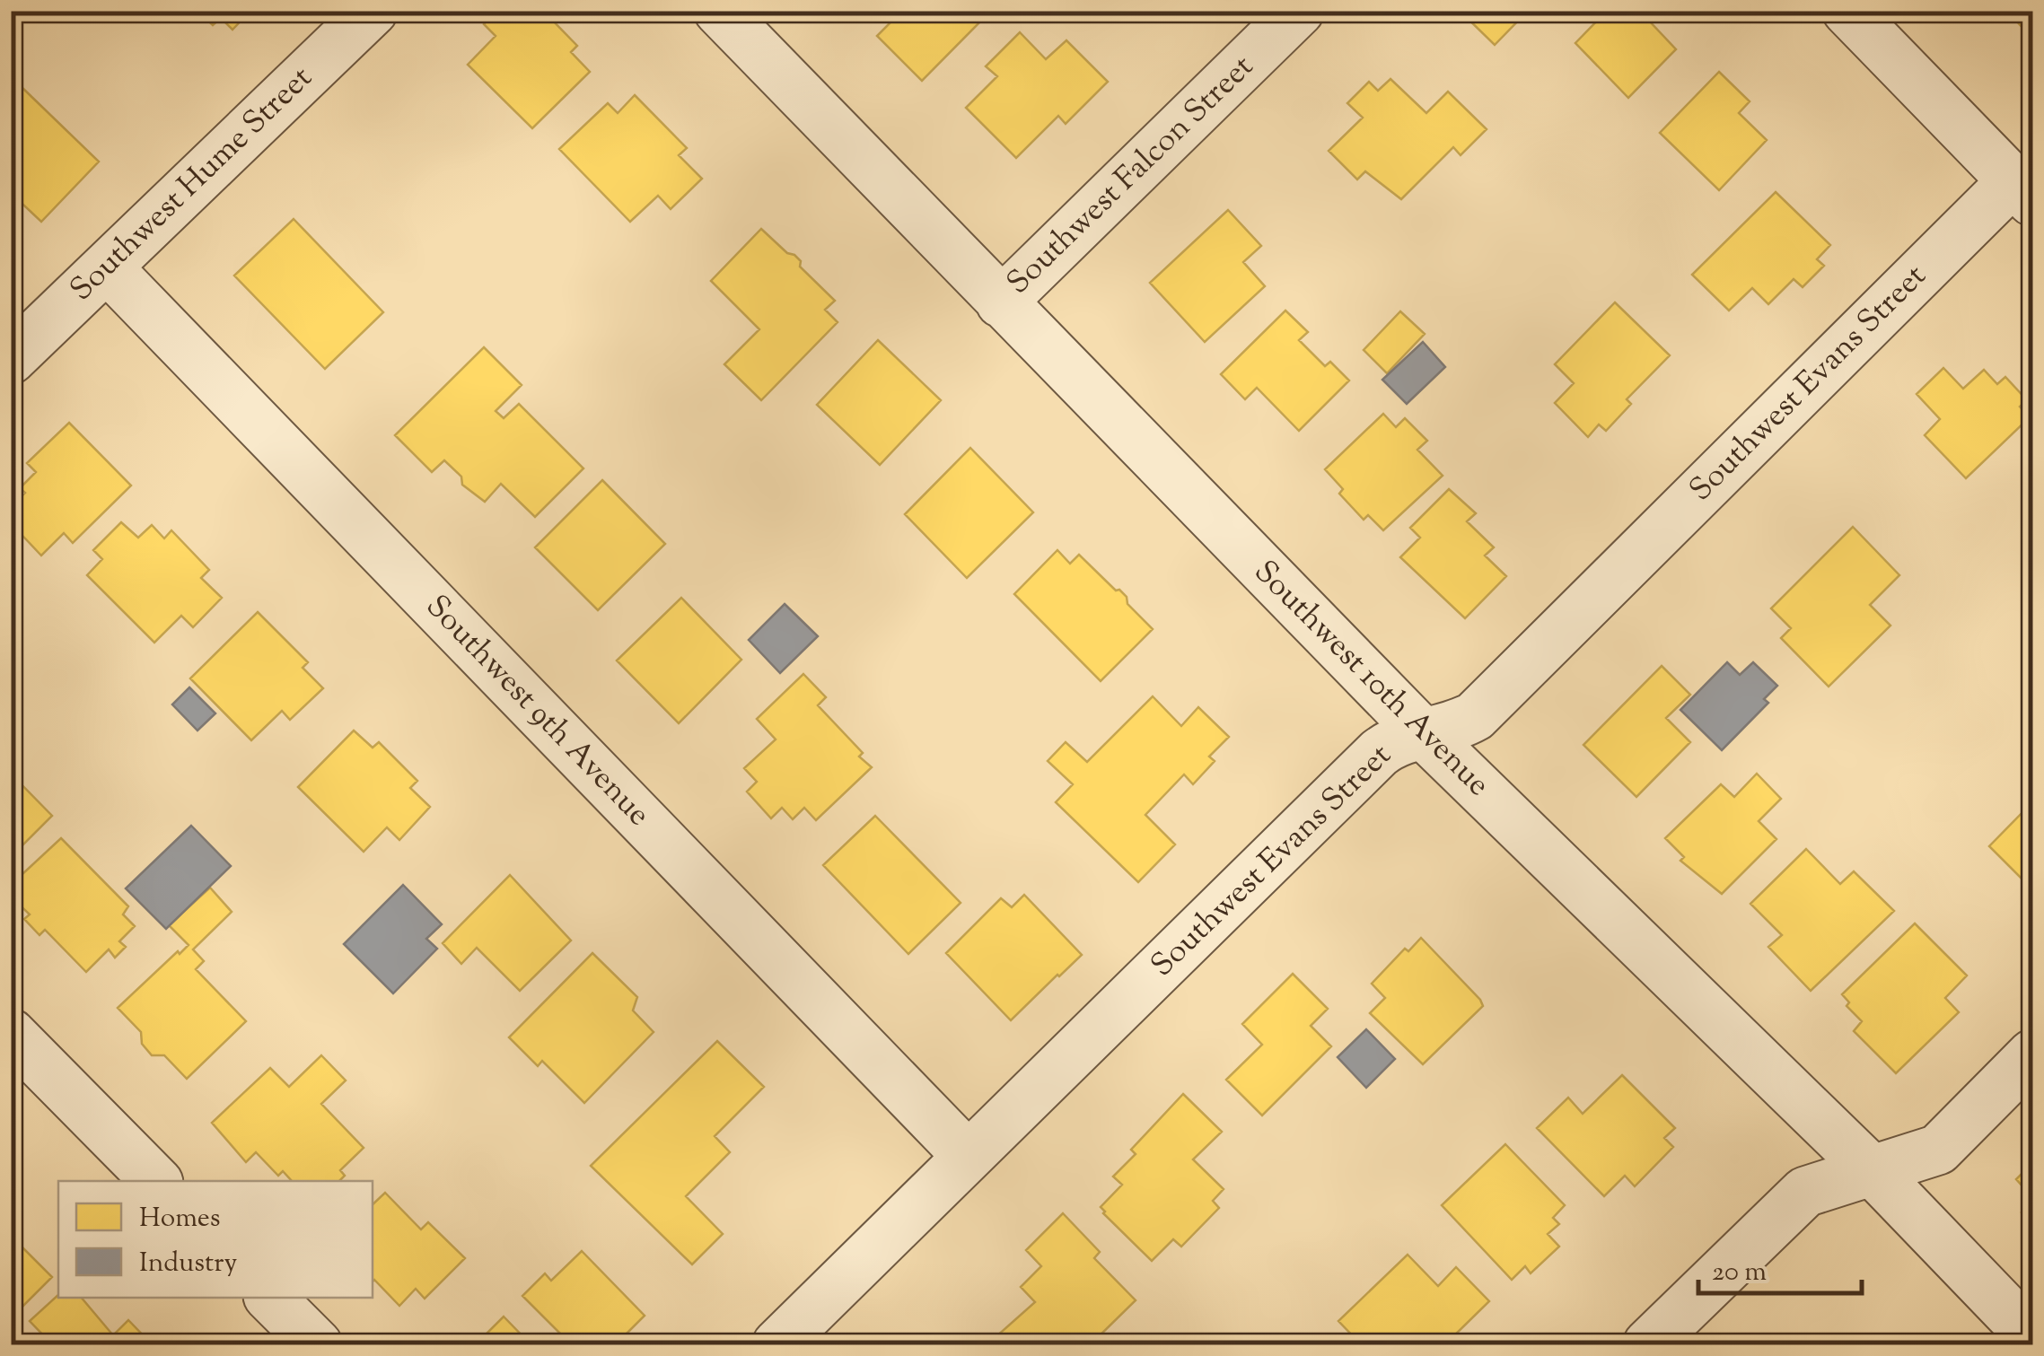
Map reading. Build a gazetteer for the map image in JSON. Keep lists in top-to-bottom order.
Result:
{
  "streets": {
    "street": [
      "Southwest Falcon Street",
      "Southwest Hume Street",
      "Southwest Evans Street",
      "Southwest 10th Avenue",
      "Southwest 9th Avenue"
    ]
  },
  "crossings": [
    ["Southwest Falcon Street", "Southwest 10th Avenue"],
    ["Southwest Hume Street", "Southwest 9th Avenue"],
    ["Southwest Evans Street", "Southwest 10th Avenue"],
    ["Southwest Evans Street", "Southwest 9th Avenue"]
  ],
  "legend": ["Homes", "Industry"],
  "scale_bar": "20 m"
}
